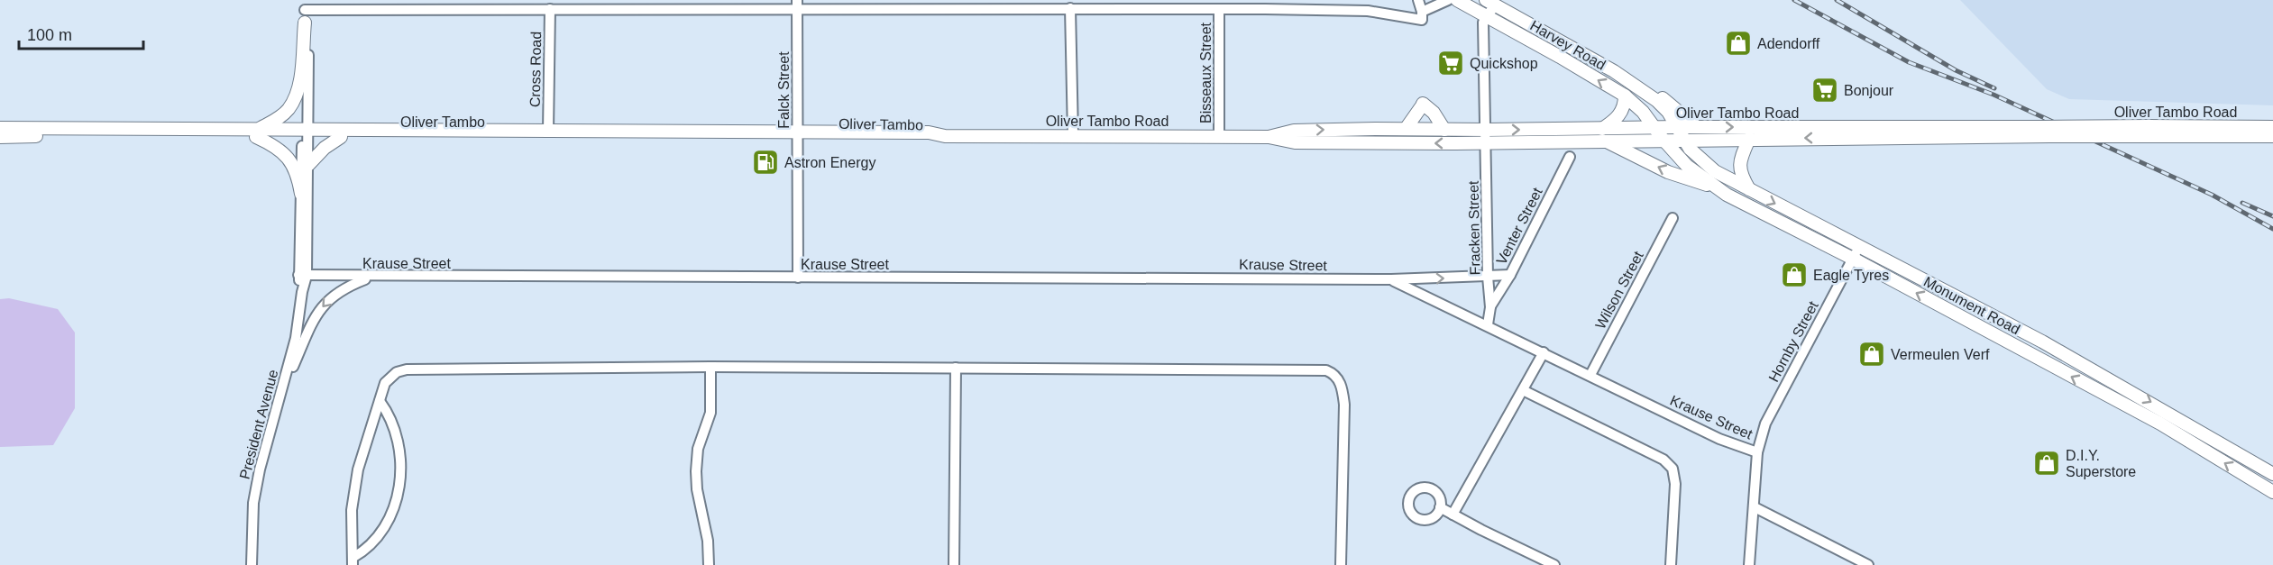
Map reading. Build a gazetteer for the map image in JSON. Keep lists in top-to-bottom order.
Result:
{
  "streets": {
    "main road": [
      "Harvey Road",
      "Oliver Tambo Road",
      "Oliver Tambo",
      "Monument Road"
    ],
    "street": [
      "Cross Road",
      "Bisseaux Street",
      "Falck Street",
      "Venter Street",
      "Fracken Street",
      "Krause Street",
      "Wilson Street",
      "Hornby Street",
      "President Avenue"
    ]
  },
  "crossings": [
    ["Harvey Road", "Oliver Tambo Road"],
    ["Harvey Road", "Fracken Street"],
    ["Harvey Road", "Monument Road"],
    ["Cross Road", "Oliver Tambo"],
    ["Bisseaux Street", "Oliver Tambo Road"],
    ["Falck Street", "Oliver Tambo"],
    ["Falck Street", "Krause Street"],
    ["Oliver Tambo Road", "Oliver Tambo"],
    ["Oliver Tambo Road", "Fracken Street"],
    ["Oliver Tambo Road", "Monument Road"],
    ["Oliver Tambo", "President Avenue"],
    ["Venter Street", "Fracken Street"],
    ["Venter Street", "Krause Street"],
    ["Fracken Street", "Krause Street"],
    ["Krause Street", "Wilson Street"],
    ["Krause Street", "Hornby Street"],
    ["Krause Street", "President Avenue"],
    ["Monument Road", "Hornby Street"]
  ],
  "places": {
    "shop": [
      "Adendorff",
      "Eagle Tyres",
      "Vermeulen Verf",
      "D.I.Y. Superstore"
    ],
    "supermarket": ["Quickshop", "Bonjour"],
    "fuel station": ["Astron Energy"]
  },
  "scale_bar": "100 m"
}
